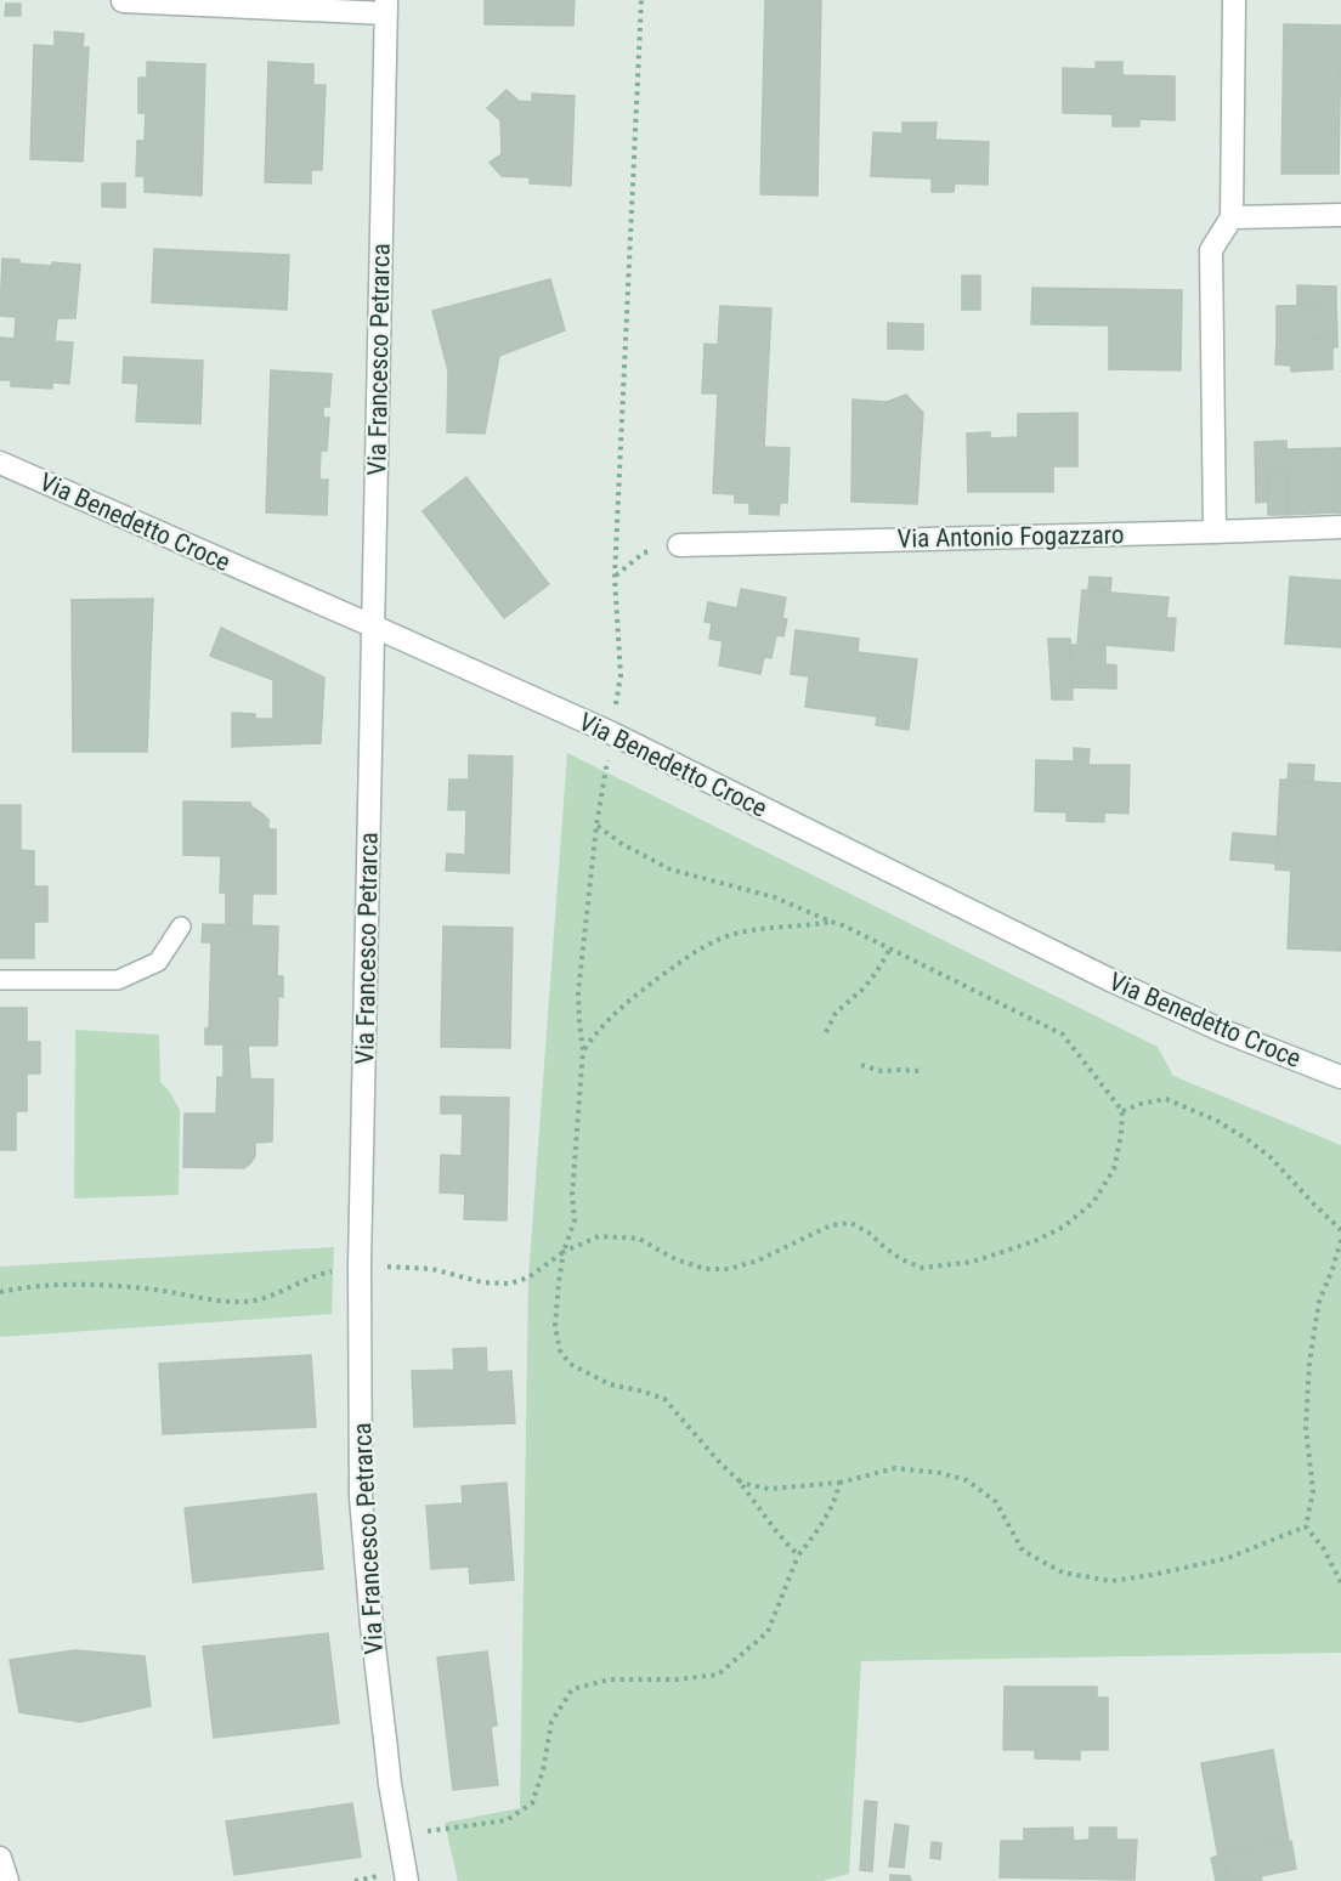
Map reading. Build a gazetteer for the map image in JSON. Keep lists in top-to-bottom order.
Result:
{
  "streets": {
    "street": ["Via Francesco Petrarca", "Via Benedetto Croce", "Via Antonio Fogazzaro"]
  },
  "crossings": [
    ["Via Francesco Petrarca", "Via Benedetto Croce"]
  ]
}
